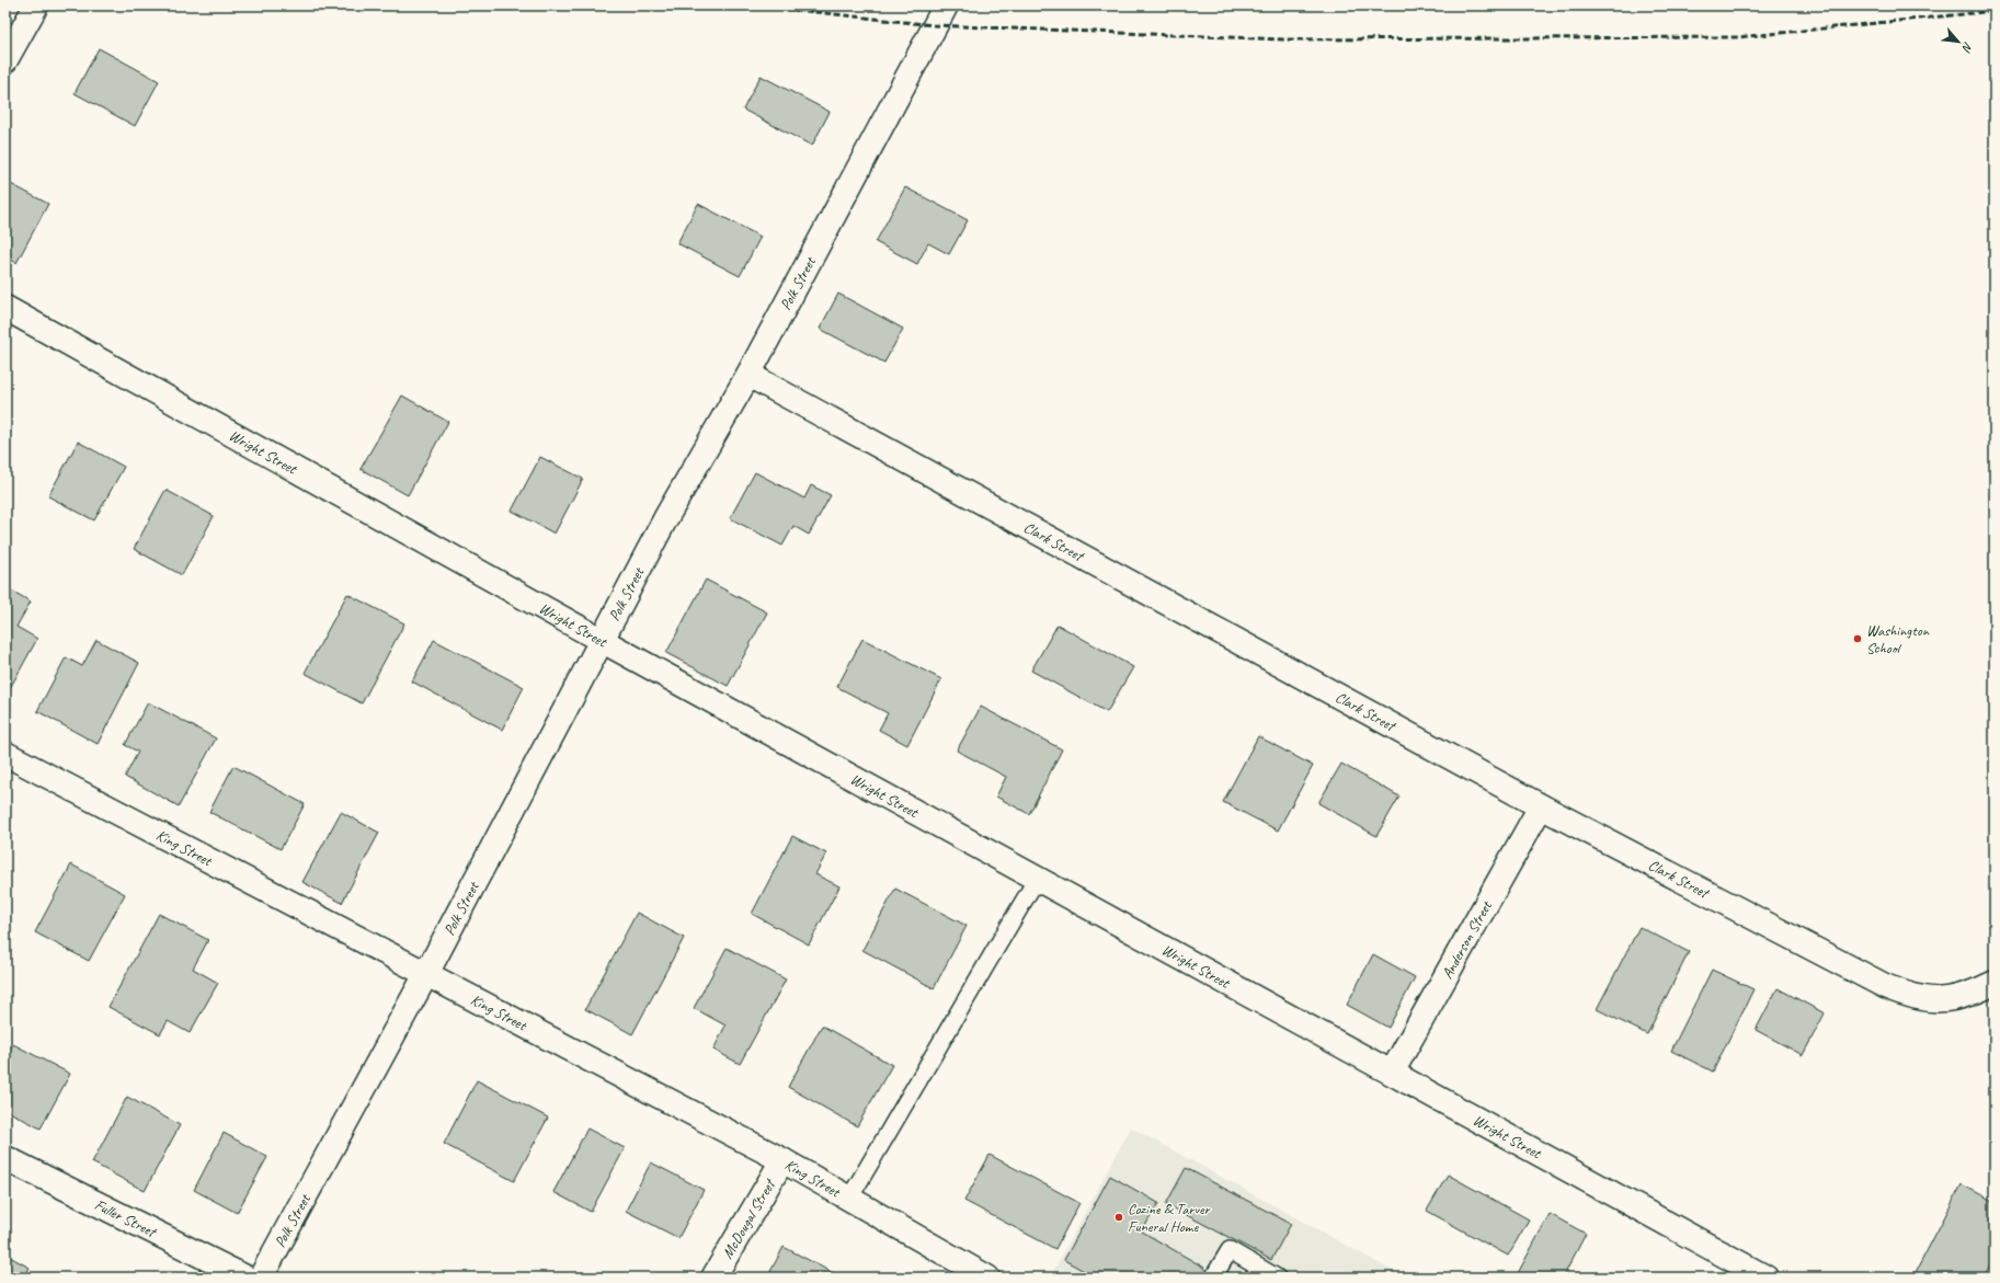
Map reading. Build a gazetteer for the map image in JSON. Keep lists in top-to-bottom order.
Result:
{
  "streets": {
    "street": [
      "Polk Street",
      "Wright Street",
      "Clark Street",
      "King Street",
      "Anderson Street",
      "Fuller Street",
      "McDougal Street"
    ]
  },
  "crossings": [
    ["Polk Street", "Wright Street"],
    ["Polk Street", "Clark Street"],
    ["Polk Street", "King Street"],
    ["Wright Street", "Anderson Street"],
    ["Clark Street", "Anderson Street"],
    ["King Street", "McDougal Street"]
  ],
  "places": ["Washington School", "Cozine & Tarver Funeral Home"],
  "north": "bottom right"
}
